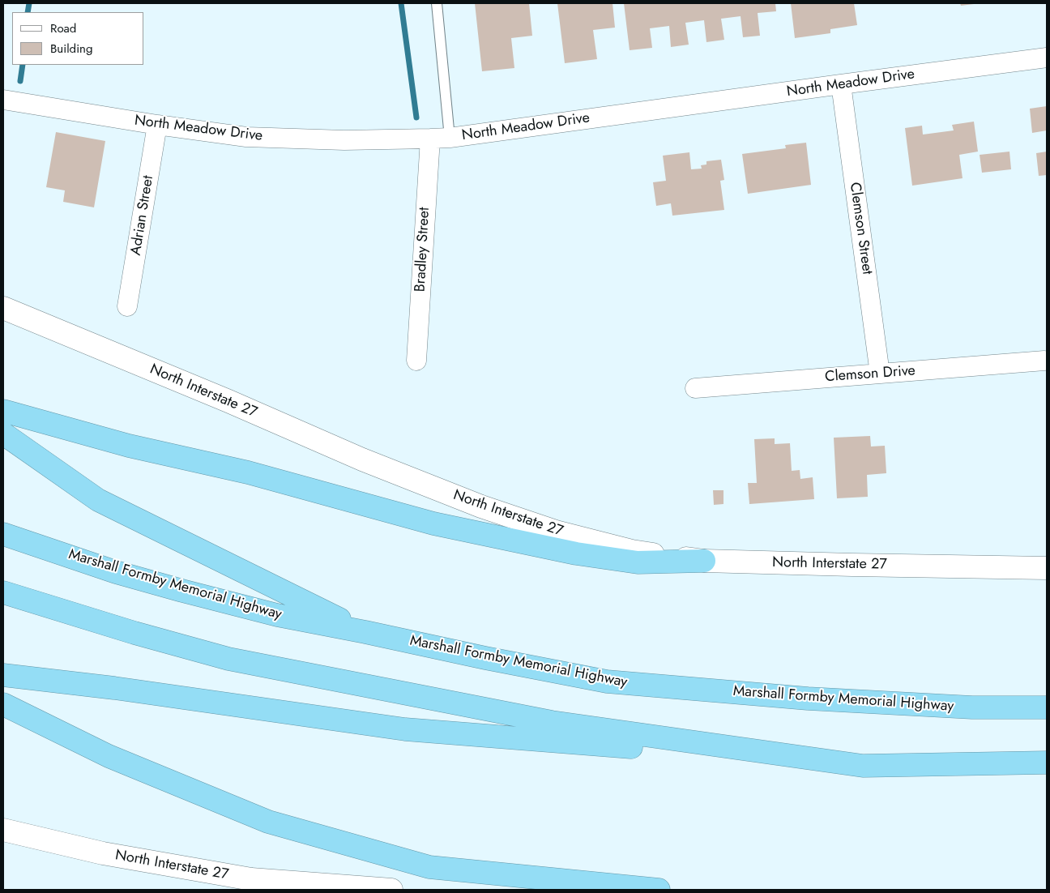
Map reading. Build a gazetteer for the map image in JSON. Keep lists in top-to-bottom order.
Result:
{
  "streets": {
    "highway": ["Marshall Formby Memorial Highway"],
    "main road": ["North Interstate 27"],
    "street": [
      "North Meadow Drive",
      "Adrian Street",
      "Clemson Street",
      "Bradley Street",
      "Clemson Drive"
    ]
  },
  "crossings": [
    ["North Meadow Drive", "Adrian Street"],
    ["North Meadow Drive", "Clemson Street"],
    ["North Meadow Drive", "Bradley Street"],
    ["Clemson Street", "Clemson Drive"]
  ],
  "legend": ["Road", "Building"]
}
